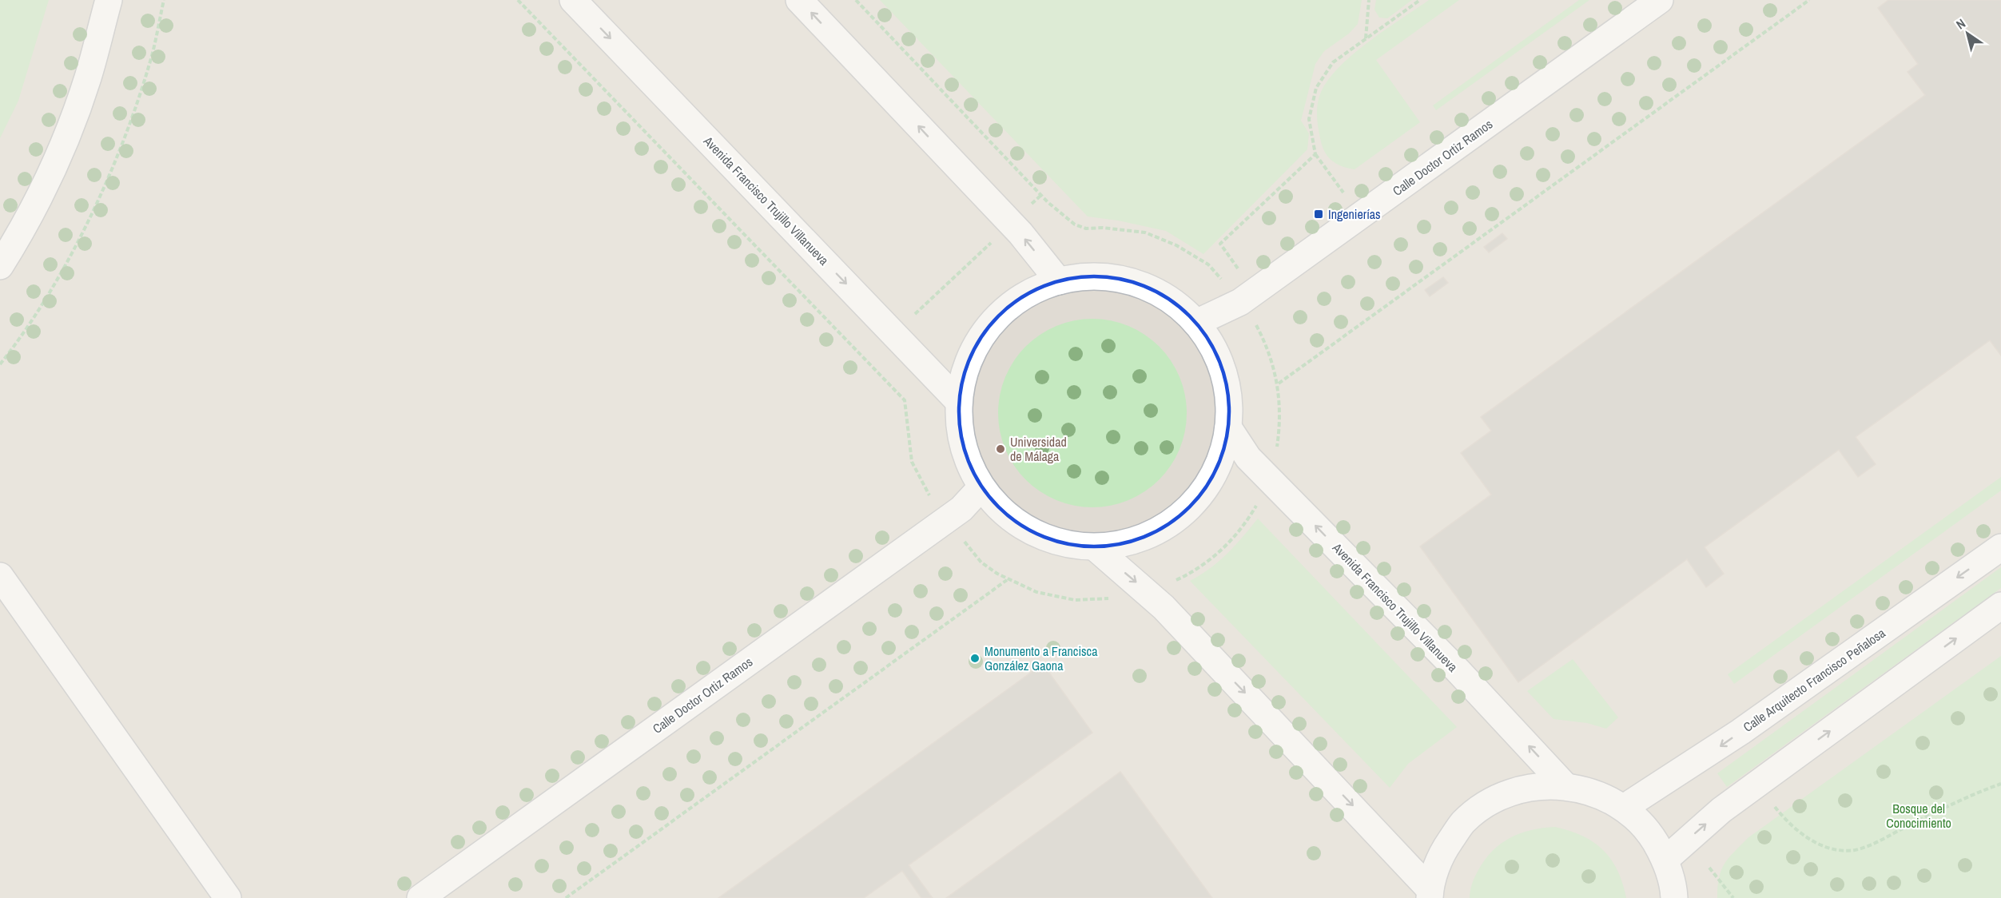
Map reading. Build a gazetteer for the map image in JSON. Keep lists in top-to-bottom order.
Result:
{
  "streets": {
    "street": ["Calle Doctor Ortiz Ramos", "Avenida Francisco Trujillo Villanueva", "Calle Arquitecto Francisco Peñalosa"]
  },
  "parks": ["Bosque del Conocimiento"],
  "places": {
    "transit": ["Ingenierías"],
    "other": ["Universidad de Málaga", "Monumento a Francisca González Gaona"]
  },
  "north": "top left"
}
